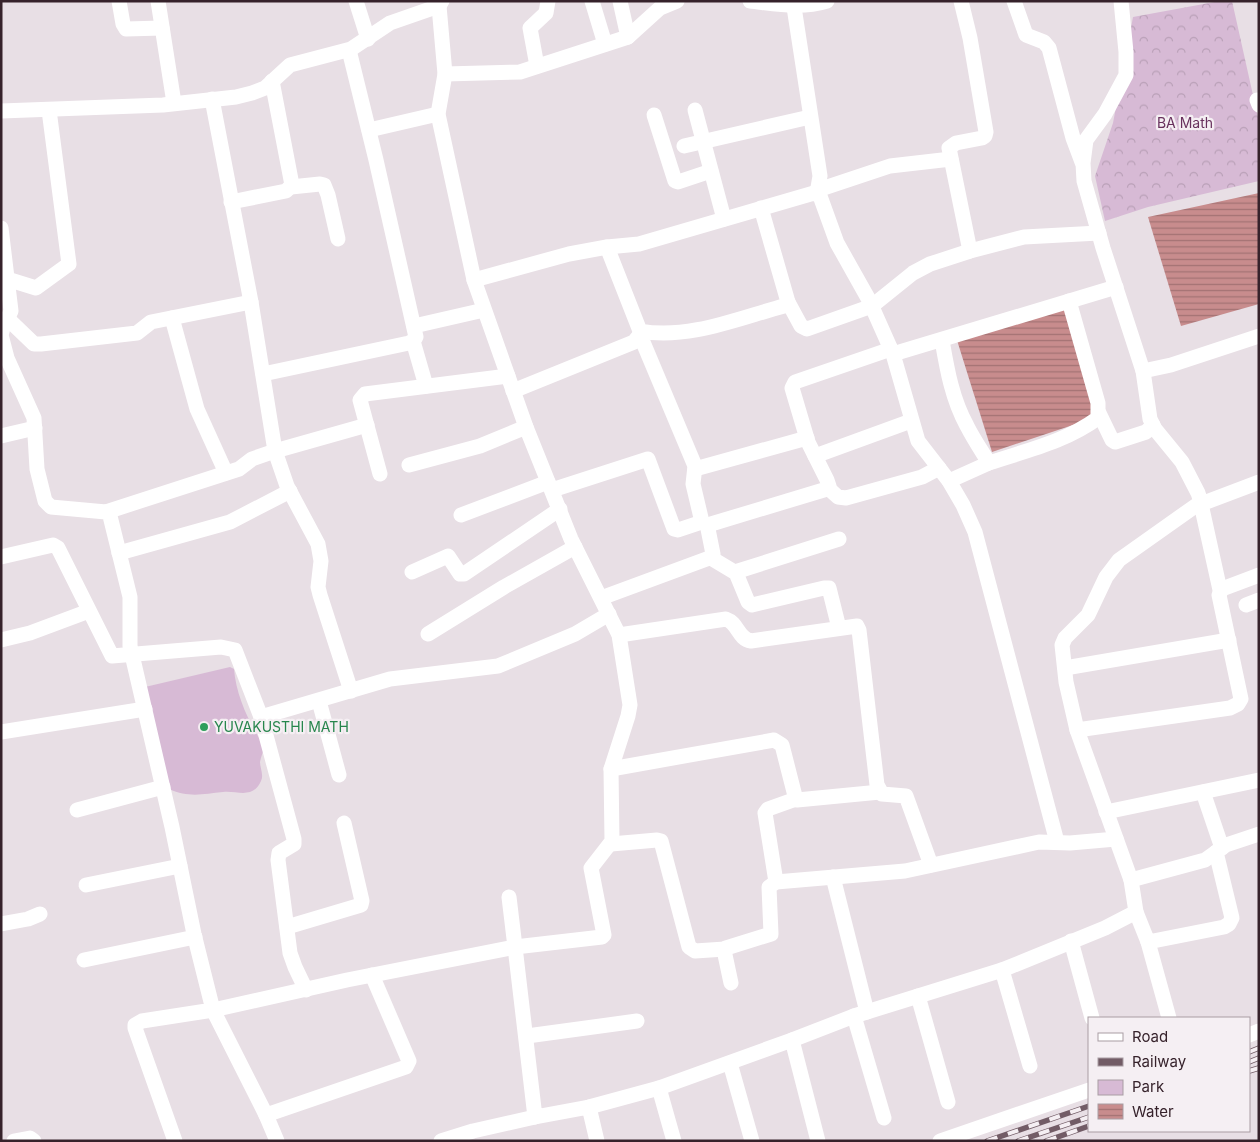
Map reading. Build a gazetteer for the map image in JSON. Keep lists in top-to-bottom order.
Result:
{
  "parks": ["BA Math"],
  "places": ["YUVAKUSTHI MATH"],
  "legend": [
    "Road",
    "Railway",
    "Park",
    "Water"
  ]
}
